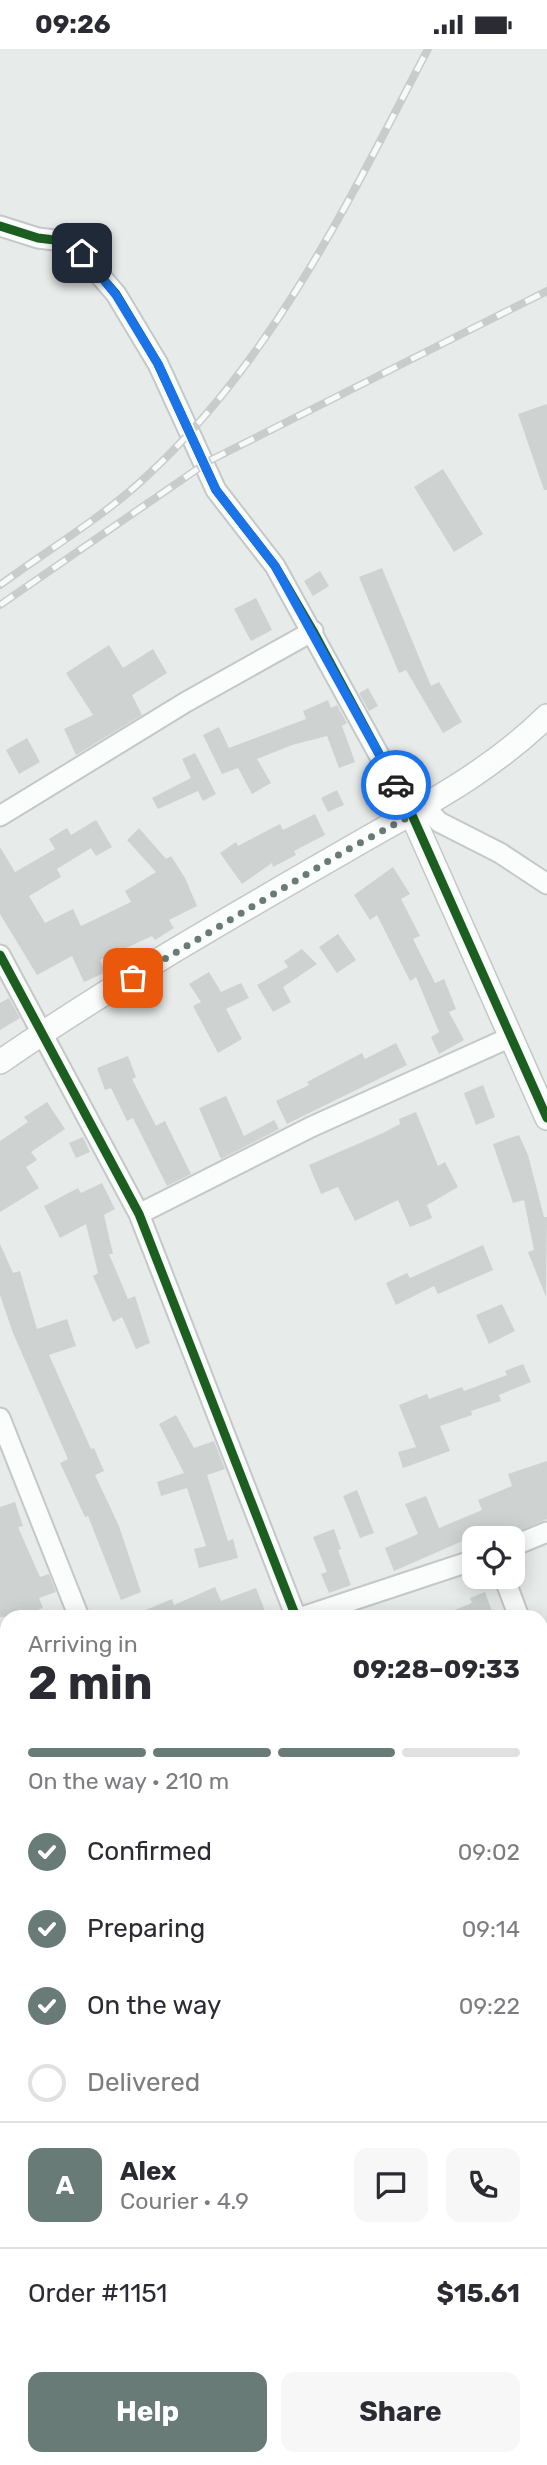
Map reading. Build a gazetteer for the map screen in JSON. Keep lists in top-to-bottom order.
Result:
{
  "page": {
    "status": "09:26",
    "heading": ["2 min", "Arriving in", "09:28–09:33"],
    "panel": [
      "Alex",
      "Courier · 4.9",
      "Order #1151",
      "$15.61"
    ],
    "bar": "On the way · 210 m",
    "list": [
      ["Confirmed", "09:02"],
      ["Preparing", "09:14"],
      ["On the way", "09:22"],
      "Delivered"
    ],
    "round": "A",
    "buttons": ["Help", "Share"]
  }
}
